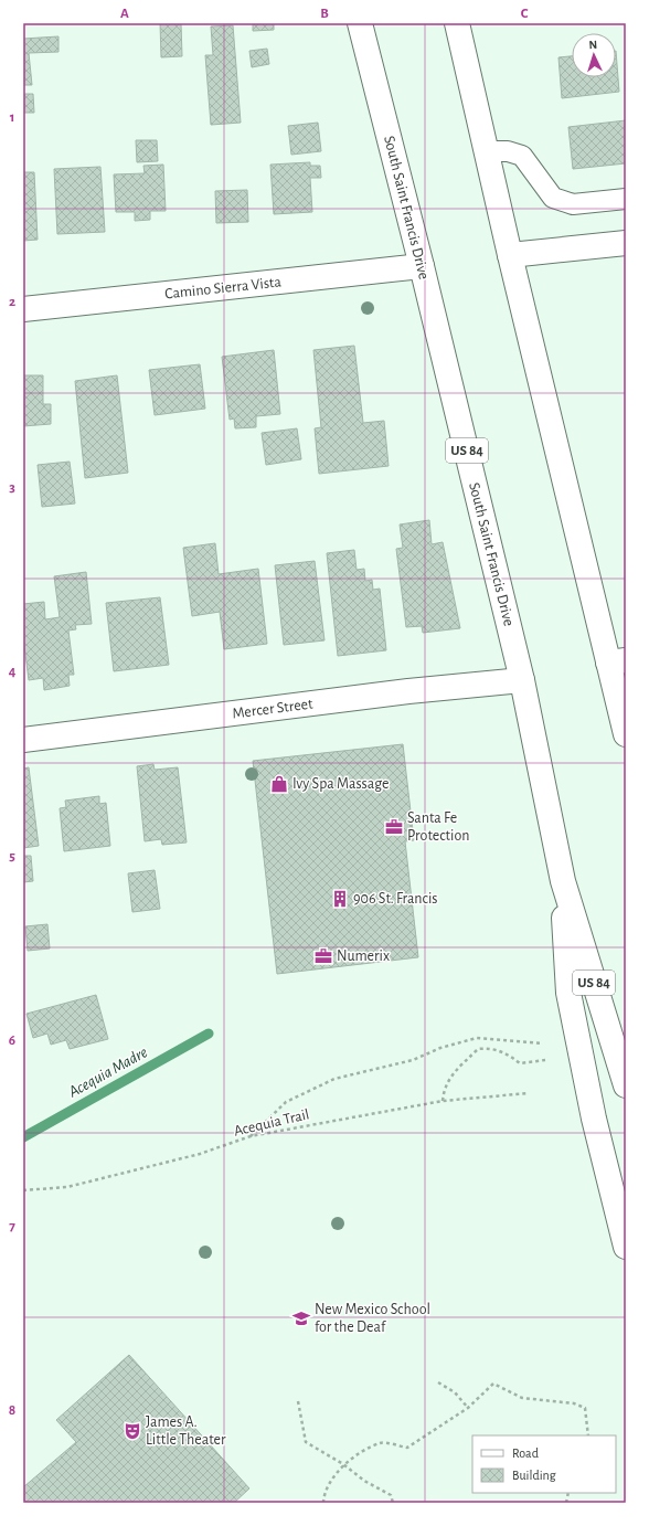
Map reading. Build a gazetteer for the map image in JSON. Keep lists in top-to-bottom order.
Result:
{
  "streets": {
    "main road": [
      "South Saint Francis Drive",
      "Camino Sierra Vista",
      "US 84",
      "Mercer Street"
    ],
    "path": ["Acequia Trail"]
  },
  "crossings": [
    ["South Saint Francis Drive", "Camino Sierra Vista"],
    ["South Saint Francis Drive", "Mercer Street"]
  ],
  "water": ["Acequia Madre"],
  "places": {
    "shop": ["Ivy Spa Massage"],
    "office": ["Santa Fe Protection", "Numerix"],
    "building": ["906 St. Francis"],
    "school or university": ["New Mexico School for the Deaf"],
    "theatre": ["James A. Little Theater"]
  },
  "legend": ["Road", "Building"],
  "north": "top",
  "grid": {
    "columns": ["A", "B", "C"],
    "rows": [
      "1",
      "2",
      "3",
      "4",
      "5",
      "6",
      "7",
      "8"
    ]
  }
}
